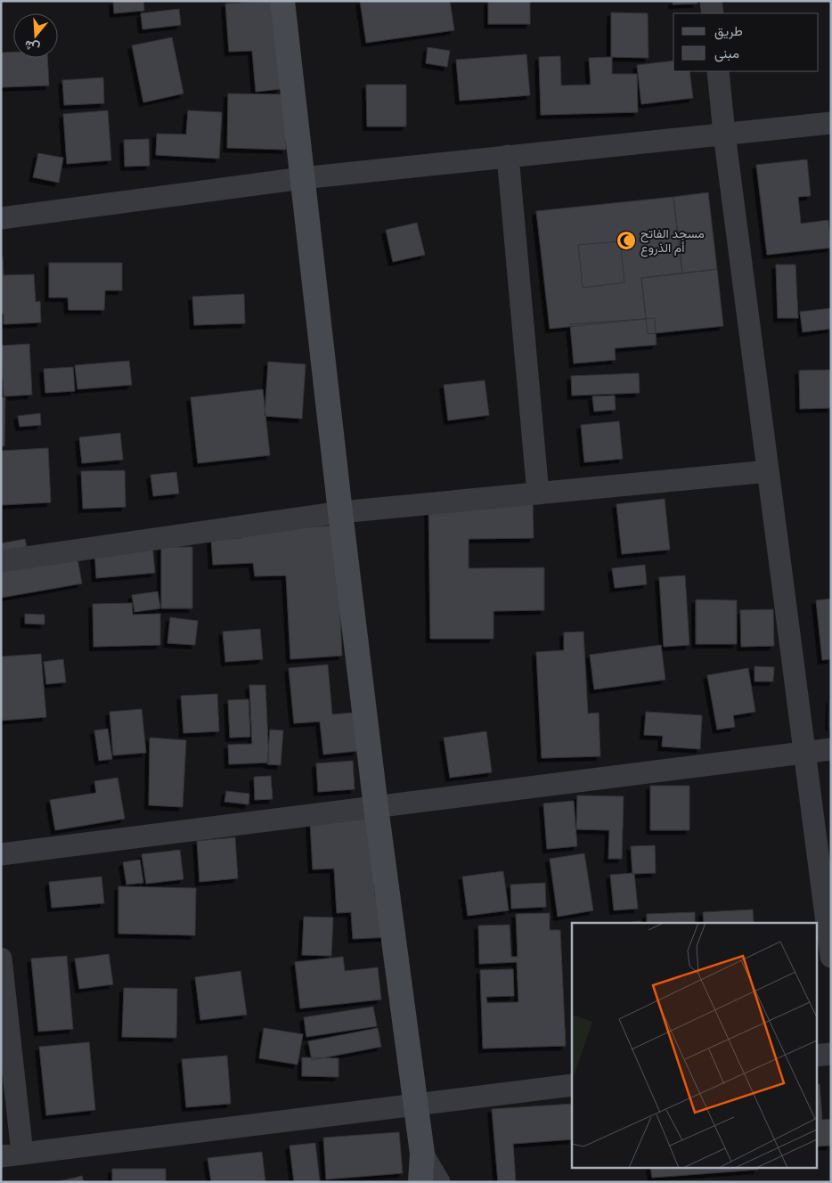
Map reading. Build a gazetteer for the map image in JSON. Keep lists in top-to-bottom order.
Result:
{
  "places": {
    "mosque": ["مسجد الفاتح أم الذروع"]
  },
  "legend": ["طريق", "مبنى"],
  "north": "bottom"
}
